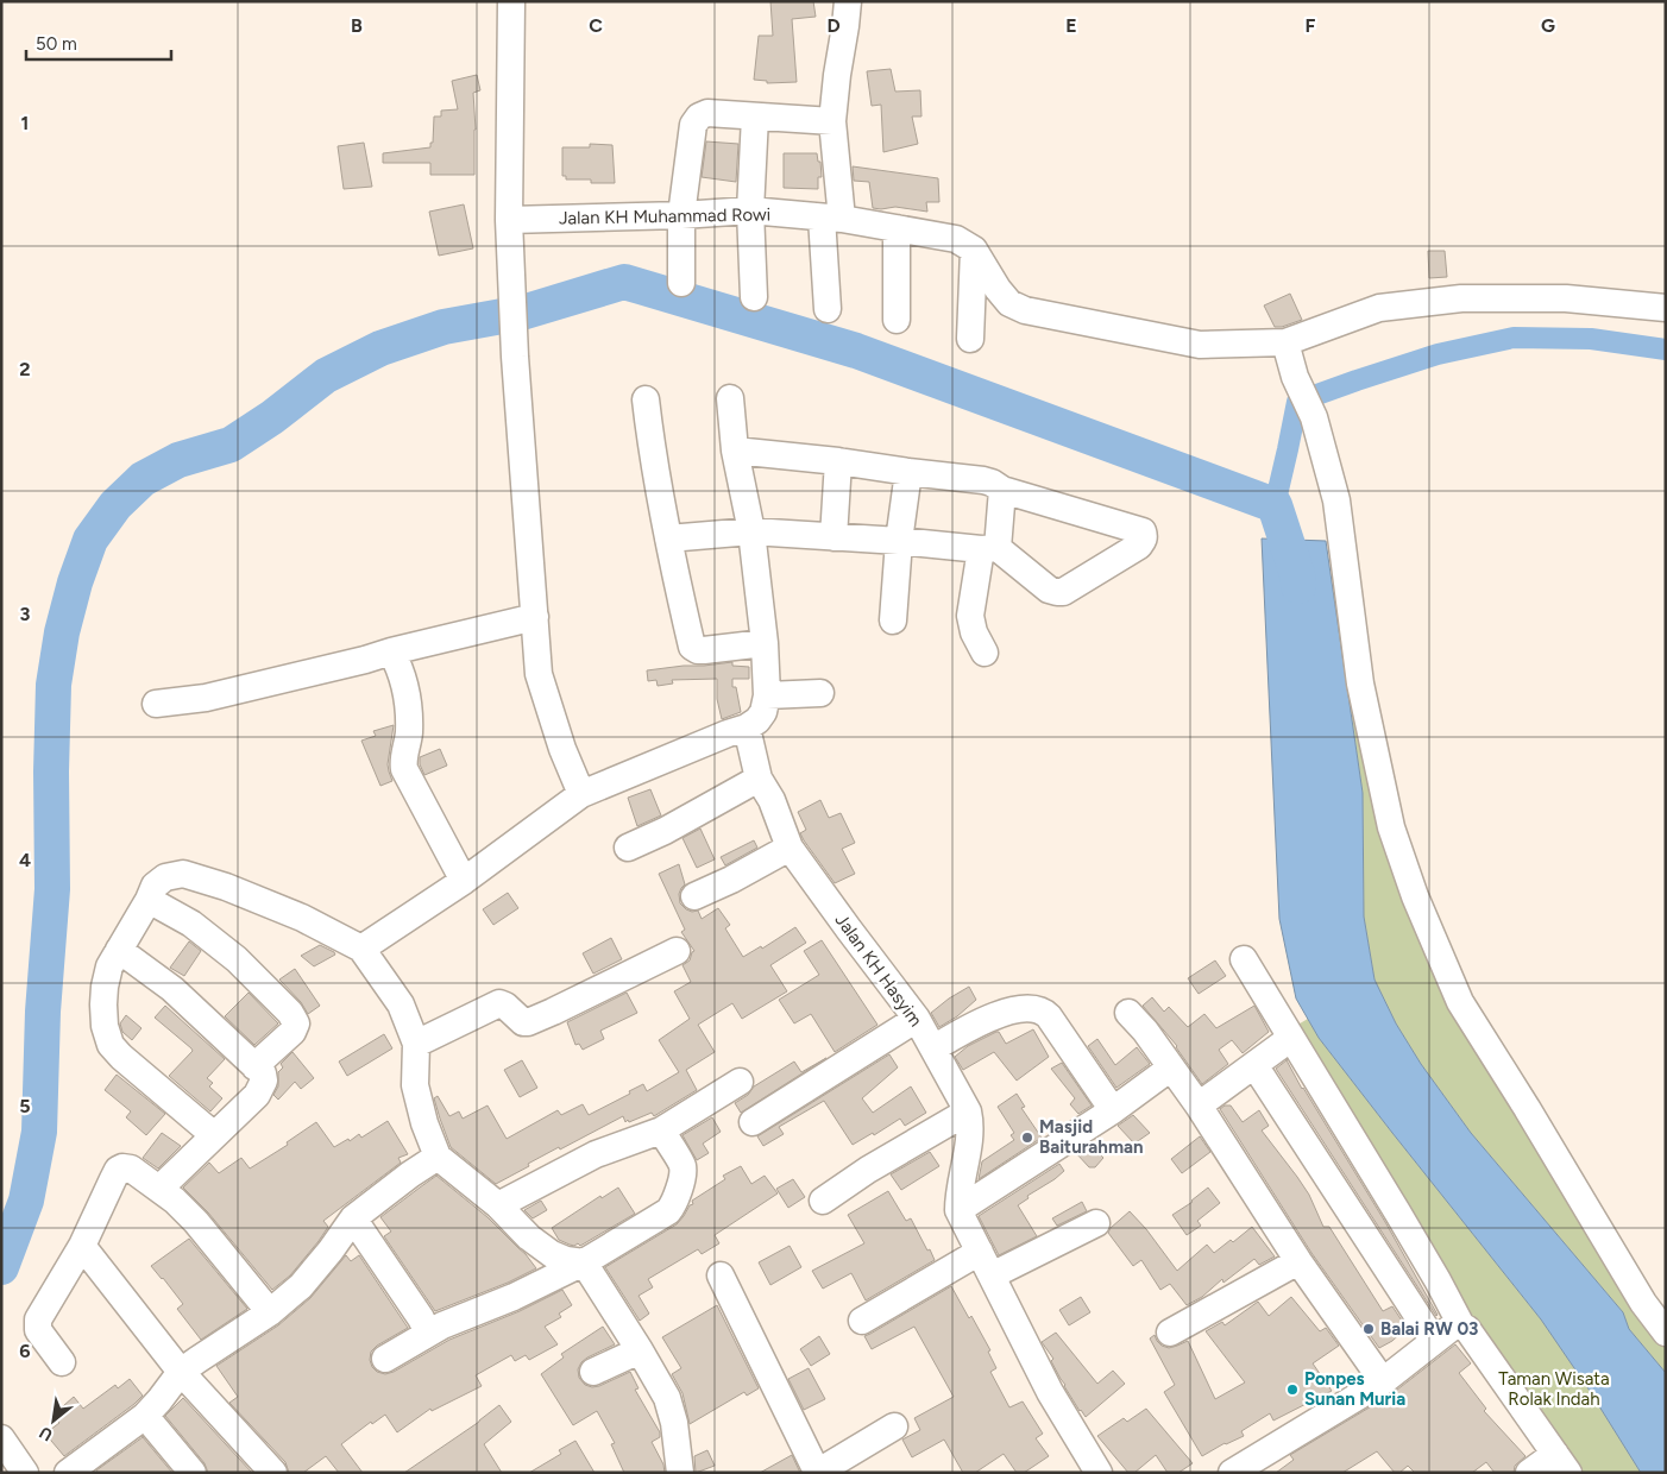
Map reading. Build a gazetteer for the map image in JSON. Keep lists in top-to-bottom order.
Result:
{
  "streets": {
    "street": ["Jalan KH Muhammad Rowi", "Jalan KH Hasyim"]
  },
  "parks": ["Taman Wisata Rolak Indah"],
  "places": ["Masjid Baiturahman", "Balai RW 03", "Ponpes Sunan Muria"],
  "scale_bar": "50 m",
  "north": "bottom left",
  "grid": {
    "columns": [
      "B",
      "C",
      "D",
      "E",
      "F",
      "G"
    ],
    "rows": [
      "1",
      "2",
      "3",
      "4",
      "5",
      "6"
    ]
  }
}
